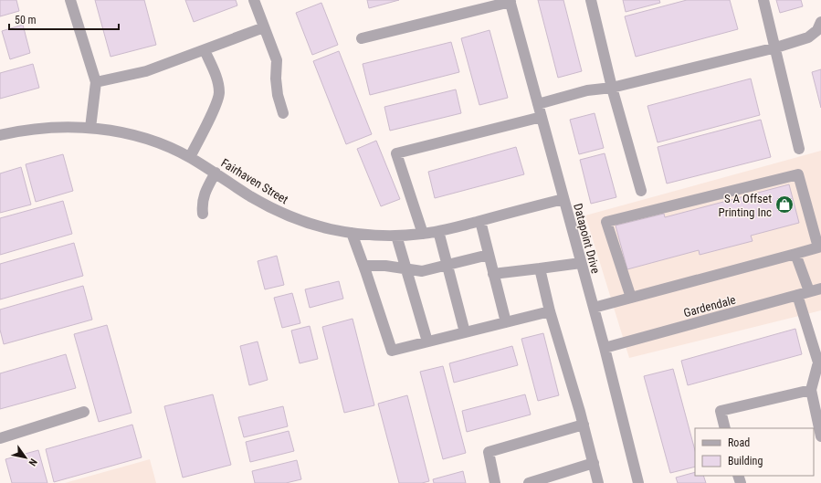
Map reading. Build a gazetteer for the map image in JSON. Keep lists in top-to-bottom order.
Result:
{
  "streets": {
    "street": ["Fairhaven Street", "Datapoint Drive", "Gardendale"]
  },
  "crossings": [
    ["Fairhaven Street", "Datapoint Drive"],
    ["Datapoint Drive", "Gardendale"]
  ],
  "places": {
    "shop": ["S A Offset Printing Inc"]
  },
  "legend": ["Road", "Building"],
  "scale_bar": "50 m",
  "north": "bottom right"
}
